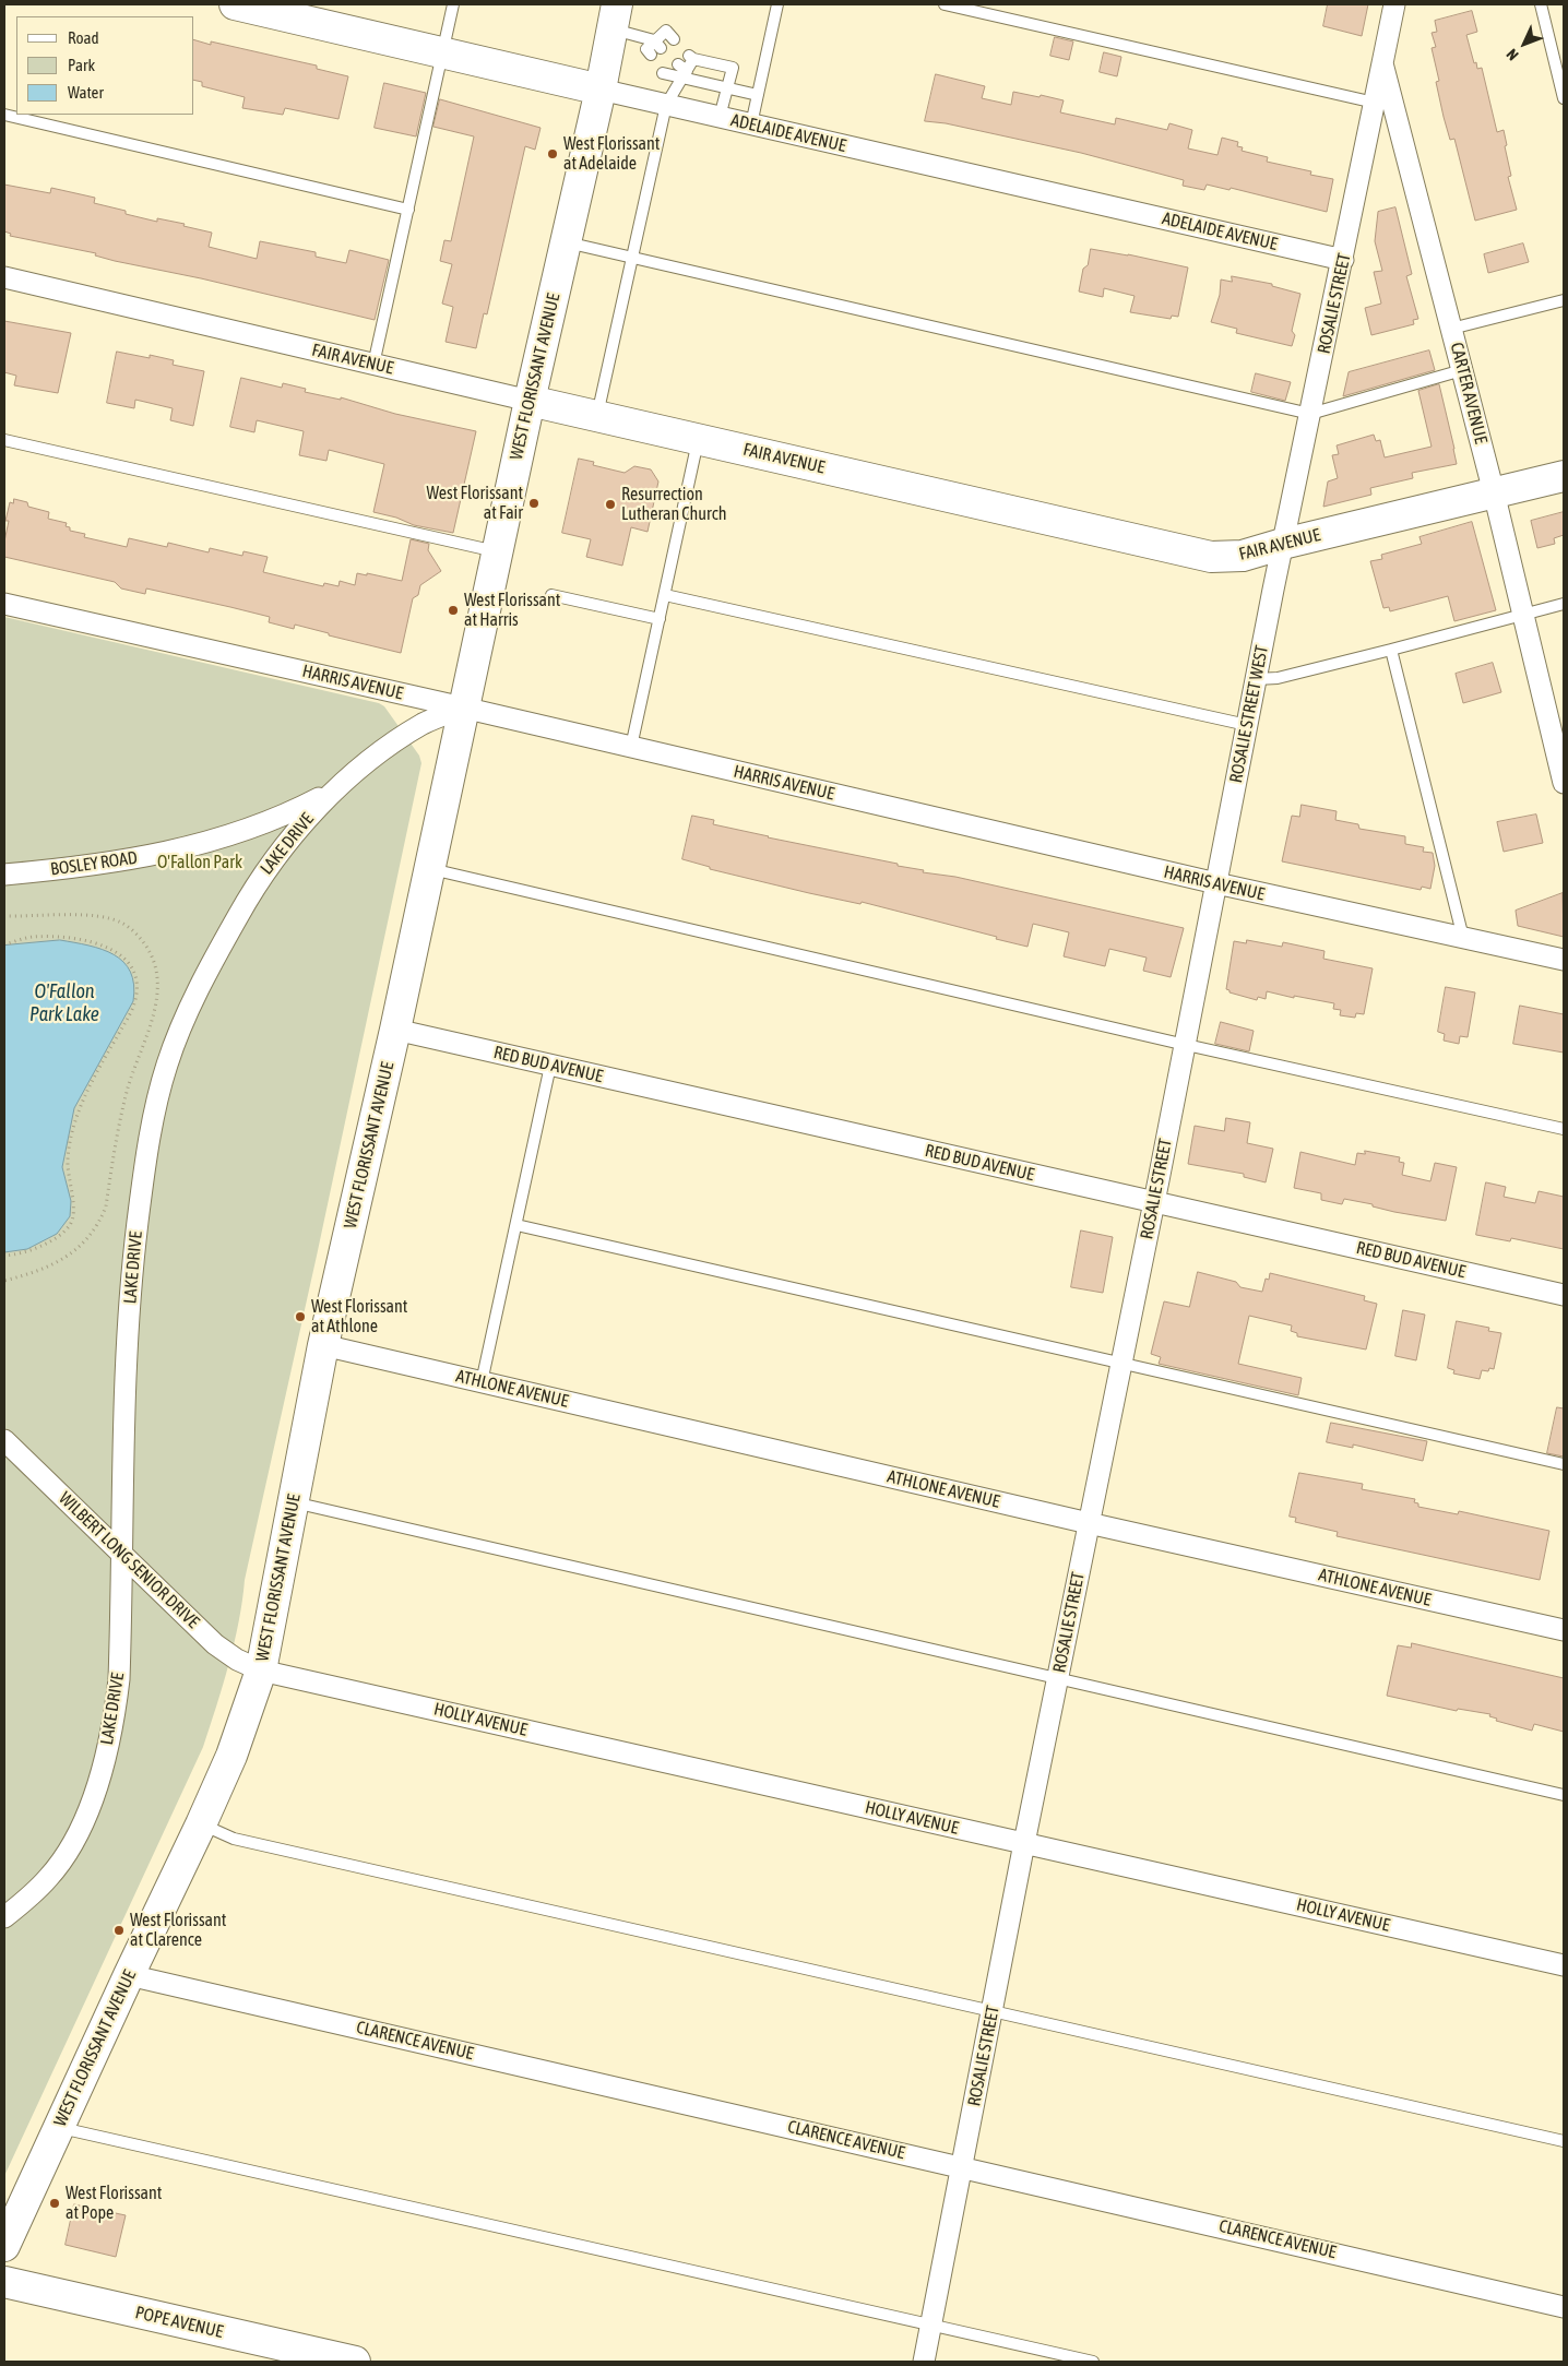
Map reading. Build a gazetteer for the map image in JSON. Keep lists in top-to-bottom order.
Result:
{
  "streets": {
    "main road": [
      "ADELAIDE AVENUE",
      "FAIR AVENUE",
      "WEST FLORISSANT AVENUE",
      "POPE AVENUE"
    ],
    "street": [
      "ROSALIE STREET",
      "CARTER AVENUE",
      "HARRIS AVENUE",
      "ROSALIE STREET WEST",
      "LAKE DRIVE",
      "BOSLEY ROAD",
      "RED BUD AVENUE",
      "ATHLONE AVENUE",
      "WILBERT LONG SENIOR DRIVE",
      "HOLLY AVENUE",
      "CLARENCE AVENUE"
    ]
  },
  "crossings": [
    ["ADELAIDE AVENUE", "ROSALIE STREET"],
    ["ADELAIDE AVENUE", "WEST FLORISSANT AVENUE"],
    ["ROSALIE STREET", "FAIR AVENUE"],
    ["ROSALIE STREET", "CARTER AVENUE"],
    ["ROSALIE STREET", "HARRIS AVENUE"],
    ["ROSALIE STREET", "ROSALIE STREET WEST"],
    ["ROSALIE STREET", "RED BUD AVENUE"],
    ["ROSALIE STREET", "ATHLONE AVENUE"],
    ["ROSALIE STREET", "HOLLY AVENUE"],
    ["ROSALIE STREET", "CLARENCE AVENUE"],
    ["FAIR AVENUE", "WEST FLORISSANT AVENUE"],
    ["FAIR AVENUE", "CARTER AVENUE"],
    ["FAIR AVENUE", "ROSALIE STREET WEST"],
    ["WEST FLORISSANT AVENUE", "HARRIS AVENUE"],
    ["WEST FLORISSANT AVENUE", "LAKE DRIVE"],
    ["WEST FLORISSANT AVENUE", "RED BUD AVENUE"],
    ["WEST FLORISSANT AVENUE", "ATHLONE AVENUE"],
    ["WEST FLORISSANT AVENUE", "WILBERT LONG SENIOR DRIVE"],
    ["WEST FLORISSANT AVENUE", "HOLLY AVENUE"],
    ["WEST FLORISSANT AVENUE", "CLARENCE AVENUE"],
    ["HARRIS AVENUE", "ROSALIE STREET WEST"],
    ["HARRIS AVENUE", "LAKE DRIVE"],
    ["LAKE DRIVE", "BOSLEY ROAD"],
    ["LAKE DRIVE", "WILBERT LONG SENIOR DRIVE"],
    ["WILBERT LONG SENIOR DRIVE", "HOLLY AVENUE"]
  ],
  "water": ["O'Fallon Park Lake"],
  "parks": ["O'Fallon Park"],
  "places": [
    "West Florissant at Adelaide",
    "West Florissant at Fair",
    "Resurrection Lutheran Church",
    "West Florissant at Harris",
    "West Florissant at Athlone",
    "West Florissant at Clarence",
    "West Florissant at Pope"
  ],
  "legend": ["Road", "Park", "Water"],
  "north": "bottom left"
}
